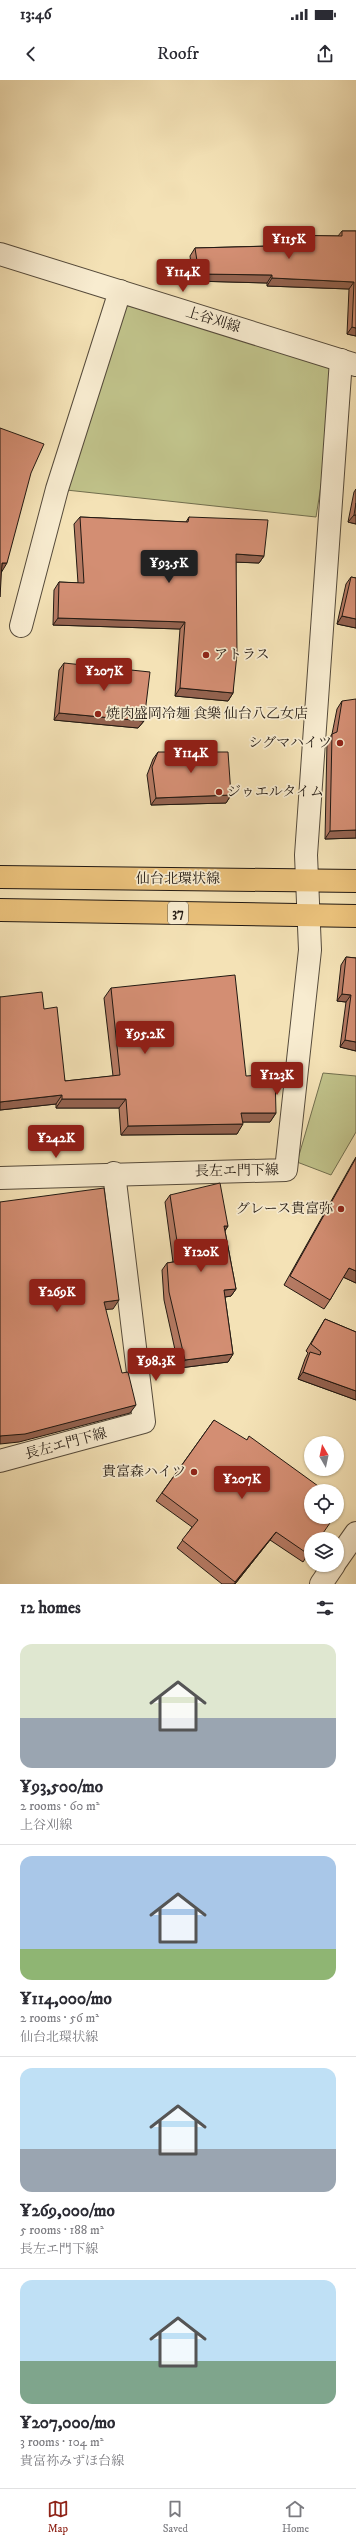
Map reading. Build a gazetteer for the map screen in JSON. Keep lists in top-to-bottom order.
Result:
{
  "streets": {
    "main road": ["仙台北環状線", "37"],
    "street": ["上谷刈線", "長左エ門下線"]
  },
  "crossings": [
    ["上谷刈線", "長左エ門下線"],
    ["仙台北環状線", "長左エ門下線"],
    ["37", "長左エ門下線"]
  ],
  "places": [
    "アトラス",
    "焼肉盛岡冷麺 食樂 仙台八乙女店",
    "シグマハイツ",
    "ジゥエルタイム",
    "グレース貴富弥",
    "貴富森ハイツ"
  ],
  "north": "top",
  "page": {
    "status": "13:46",
    "header": "Roofr",
    "price": [
      "¥115K",
      "¥114K",
      "¥93.5K",
      "¥207K",
      "¥114K",
      "¥95.2K",
      "¥123K",
      "¥242K",
      "¥120K",
      "¥269K",
      "¥98.3K",
      "¥207K"
    ],
    "heading": "12 homes",
    "list": [
      {
        "name": "¥93,500/mo",
        "note": "2 rooms · 60 m² · 上谷刈線"
      },
      {
        "name": "¥114,000/mo",
        "note": "2 rooms · 56 m² · 仙台北環状線"
      },
      {
        "name": "¥269,000/mo",
        "note": "5 rooms · 188 m² · 長左エ門下線"
      },
      {
        "name": "¥207,000/mo",
        "note": "3 rooms · 104 m² · 貴富祢みずほ台線"
      }
    ],
    "tabs": ["Map", "Saved", "Home"]
  }
}
